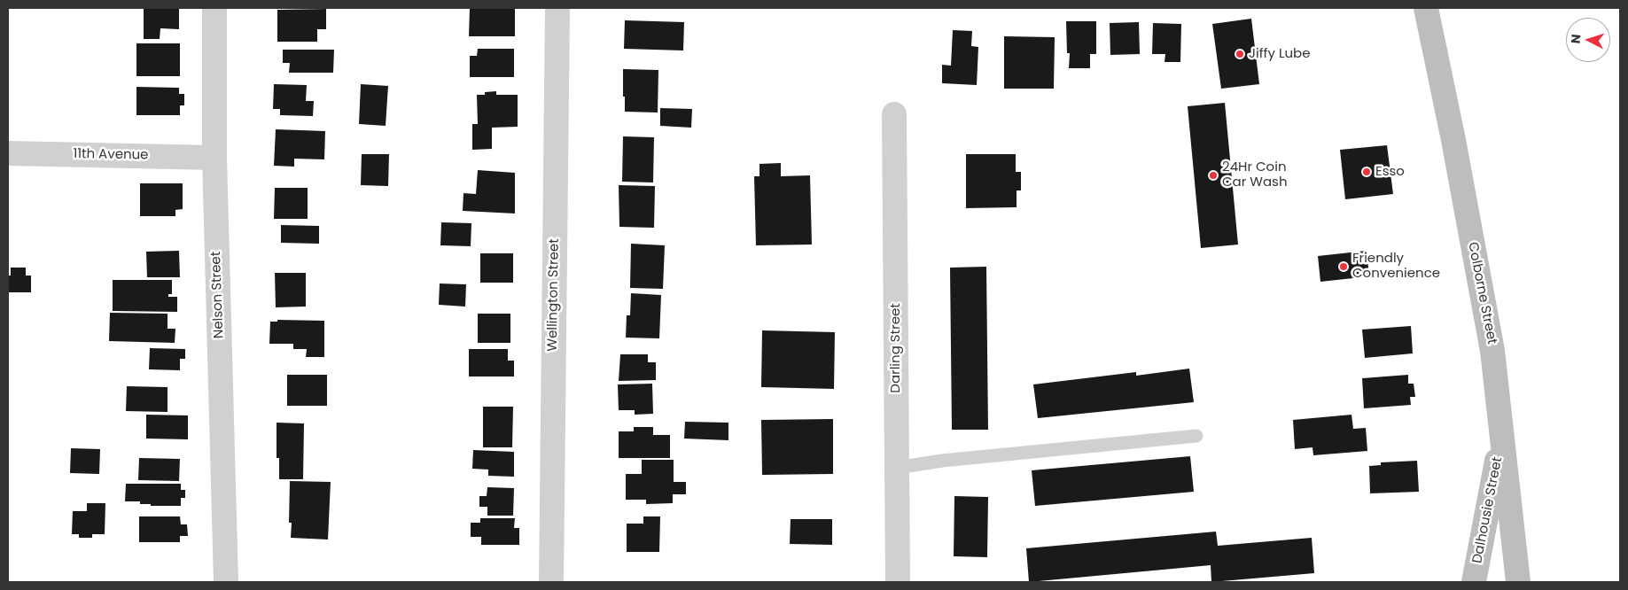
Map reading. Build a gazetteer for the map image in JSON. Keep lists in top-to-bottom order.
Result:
{
  "streets": {
    "main road": ["Colborne Street", "Dalhousie Street"],
    "street": [
      "11th Avenue",
      "Nelson Street",
      "Wellington Street",
      "Darling Street"
    ]
  },
  "crossings": [
    ["11th Avenue", "Nelson Street"],
    ["Colborne Street", "Dalhousie Street"]
  ],
  "places": [
    "Jiffy Lube",
    "Esso",
    "24Hr Coin Car Wash",
    "Friendly Convenience"
  ],
  "north": "left"
}
